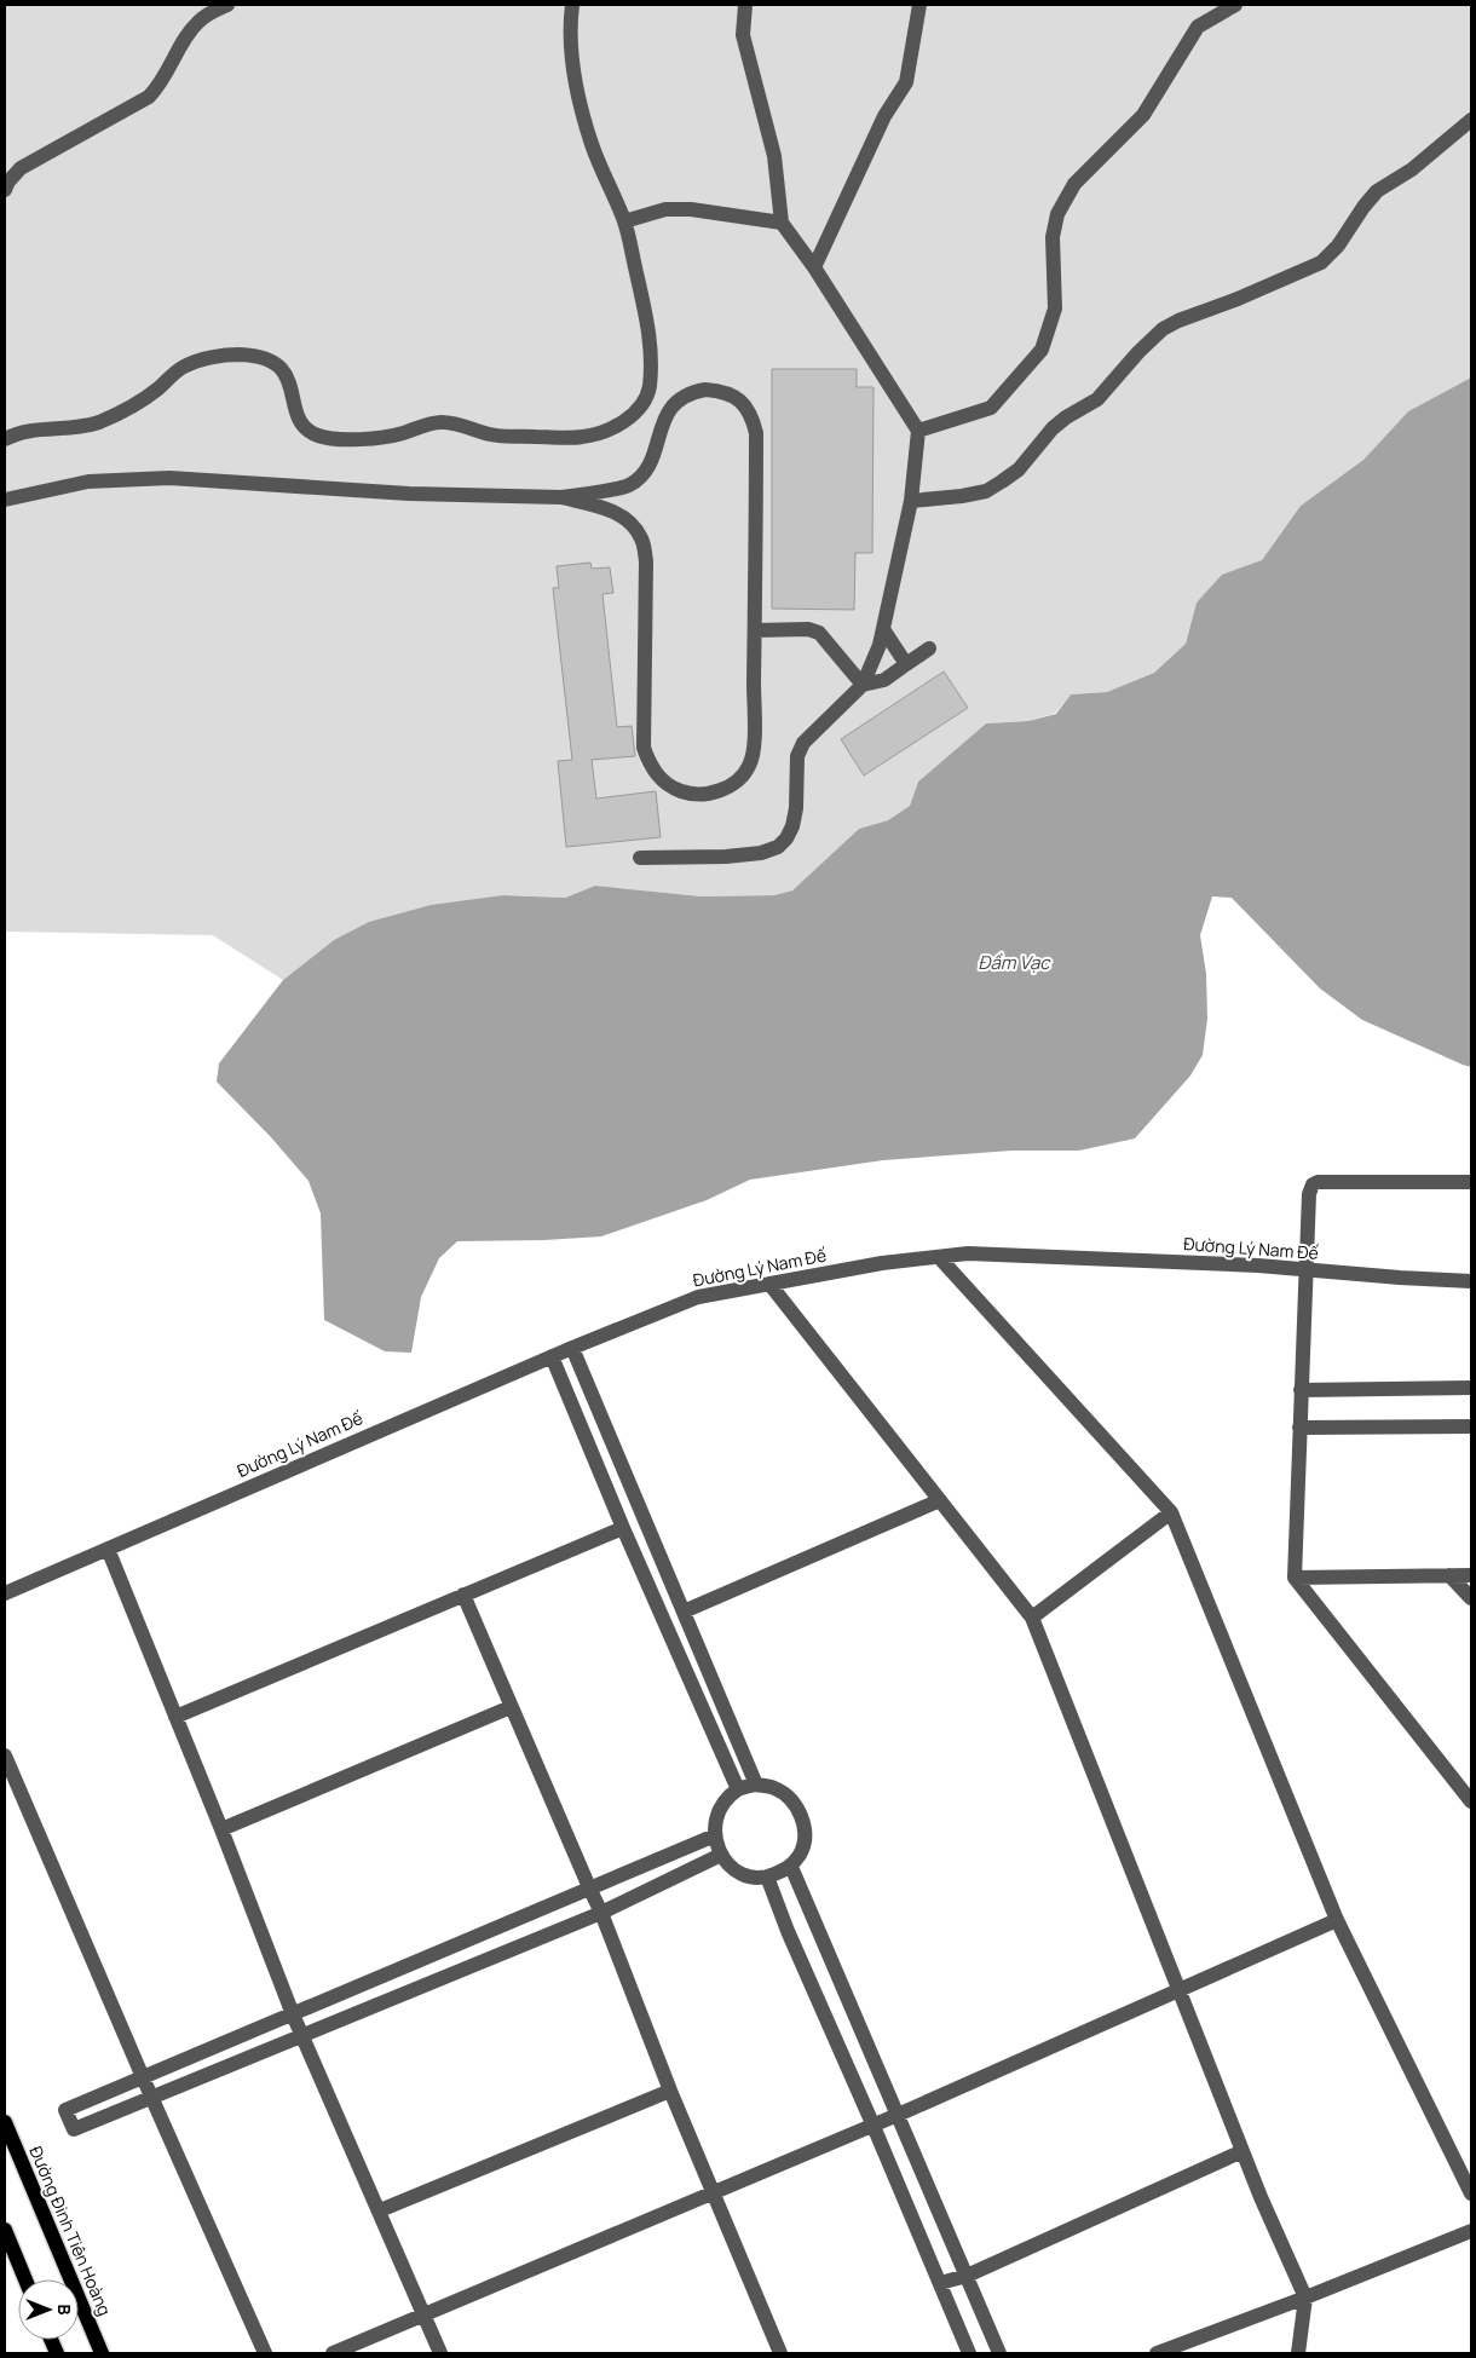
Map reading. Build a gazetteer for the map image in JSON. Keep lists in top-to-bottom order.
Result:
{
  "streets": {
    "main road": ["Đường Đinh Tiên Hoàng"],
    "street": ["Đường Lý Nam Đế"]
  },
  "water": ["Đầm Vạc"],
  "north": "right"
}
